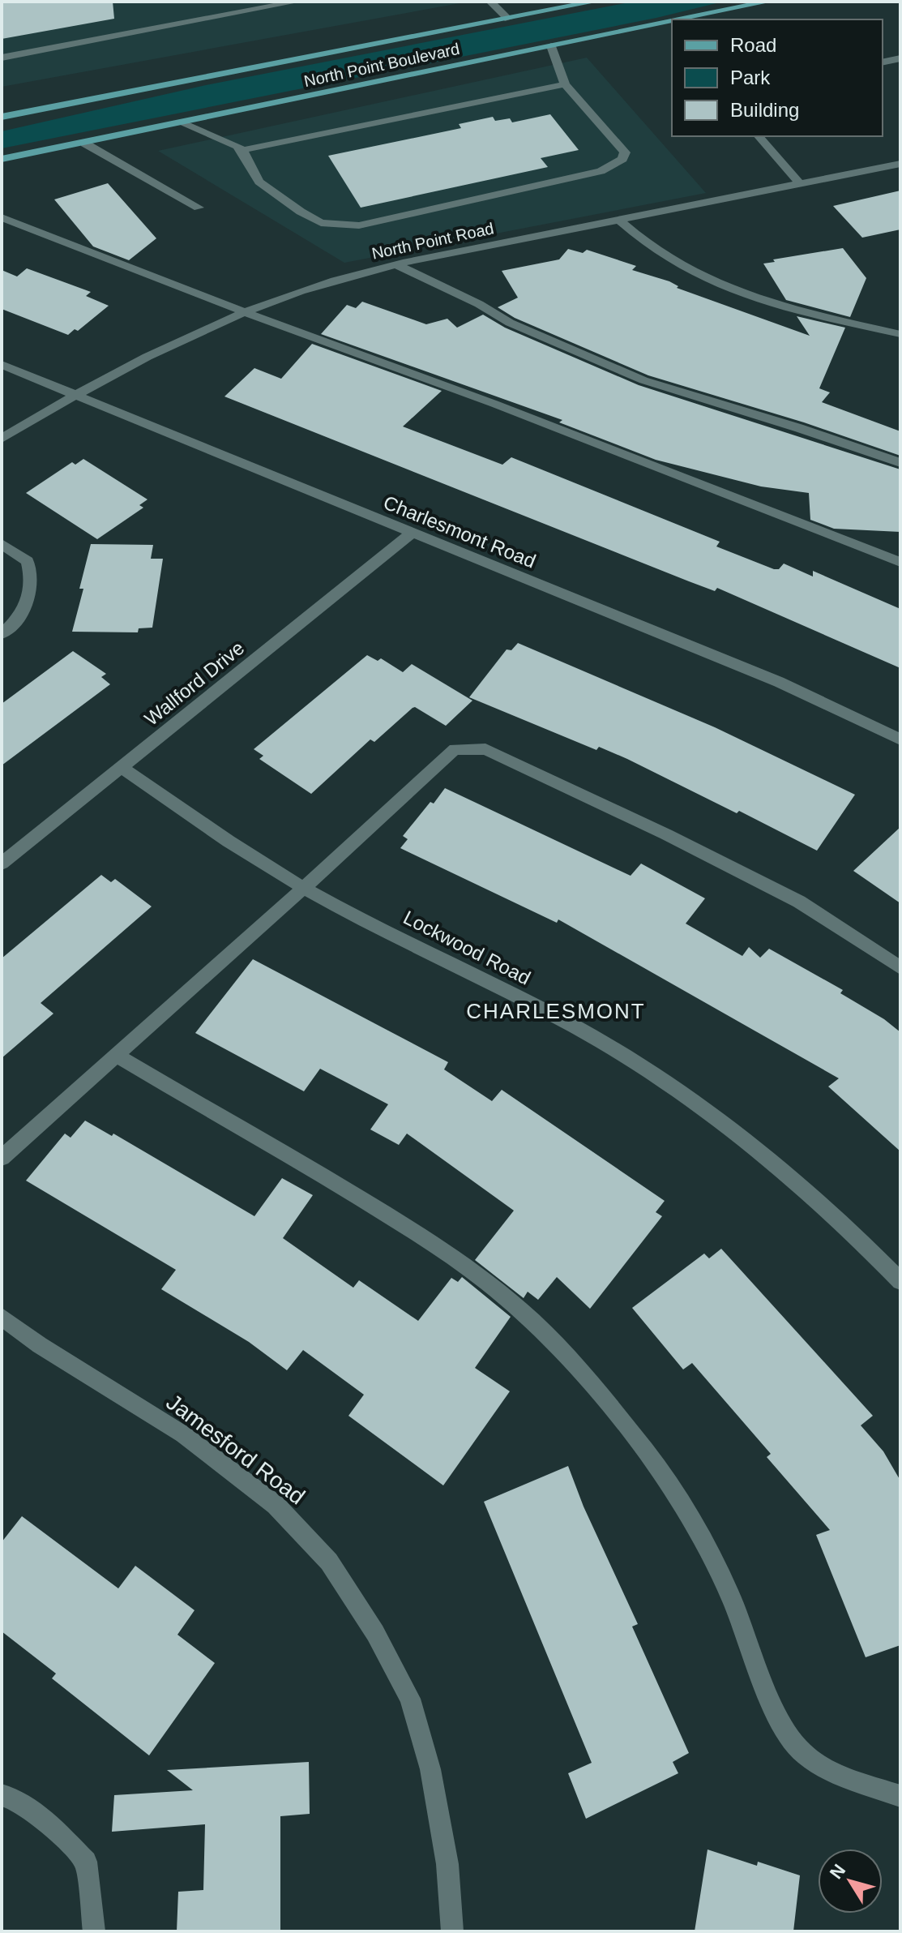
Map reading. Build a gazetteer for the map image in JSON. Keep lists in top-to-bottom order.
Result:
{
  "streets": {
    "main road": ["North Point Boulevard"],
    "street": [
      "North Point Road",
      "Charlesmont Road",
      "Wallford Drive",
      "Lockwood Road",
      "Jamesford Road"
    ]
  },
  "crossings": [
    ["North Point Road", "Charlesmont Road"],
    ["Charlesmont Road", "Wallford Drive"],
    ["Wallford Drive", "Lockwood Road"]
  ],
  "districts": ["CHARLESMONT"],
  "legend": ["Road", "Park", "Building"],
  "north": "top left"
}
